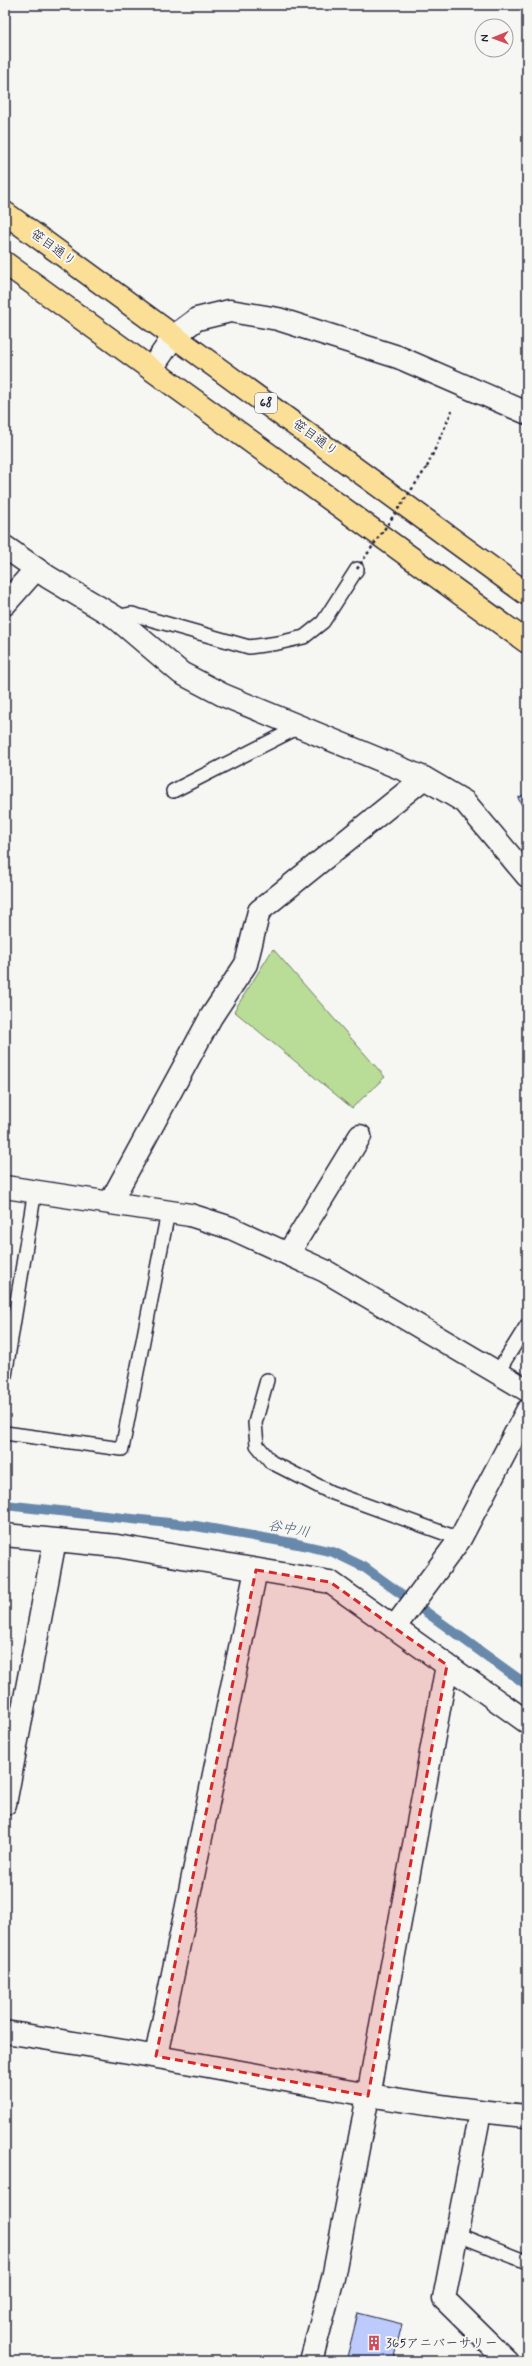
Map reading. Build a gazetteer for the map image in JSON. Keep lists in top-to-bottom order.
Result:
{
  "streets": {
    "main road": ["笹目通り", "68"]
  },
  "water": ["谷中川"],
  "places": {
    "building": ["365アニバーサリー"]
  },
  "north": "left"
}
